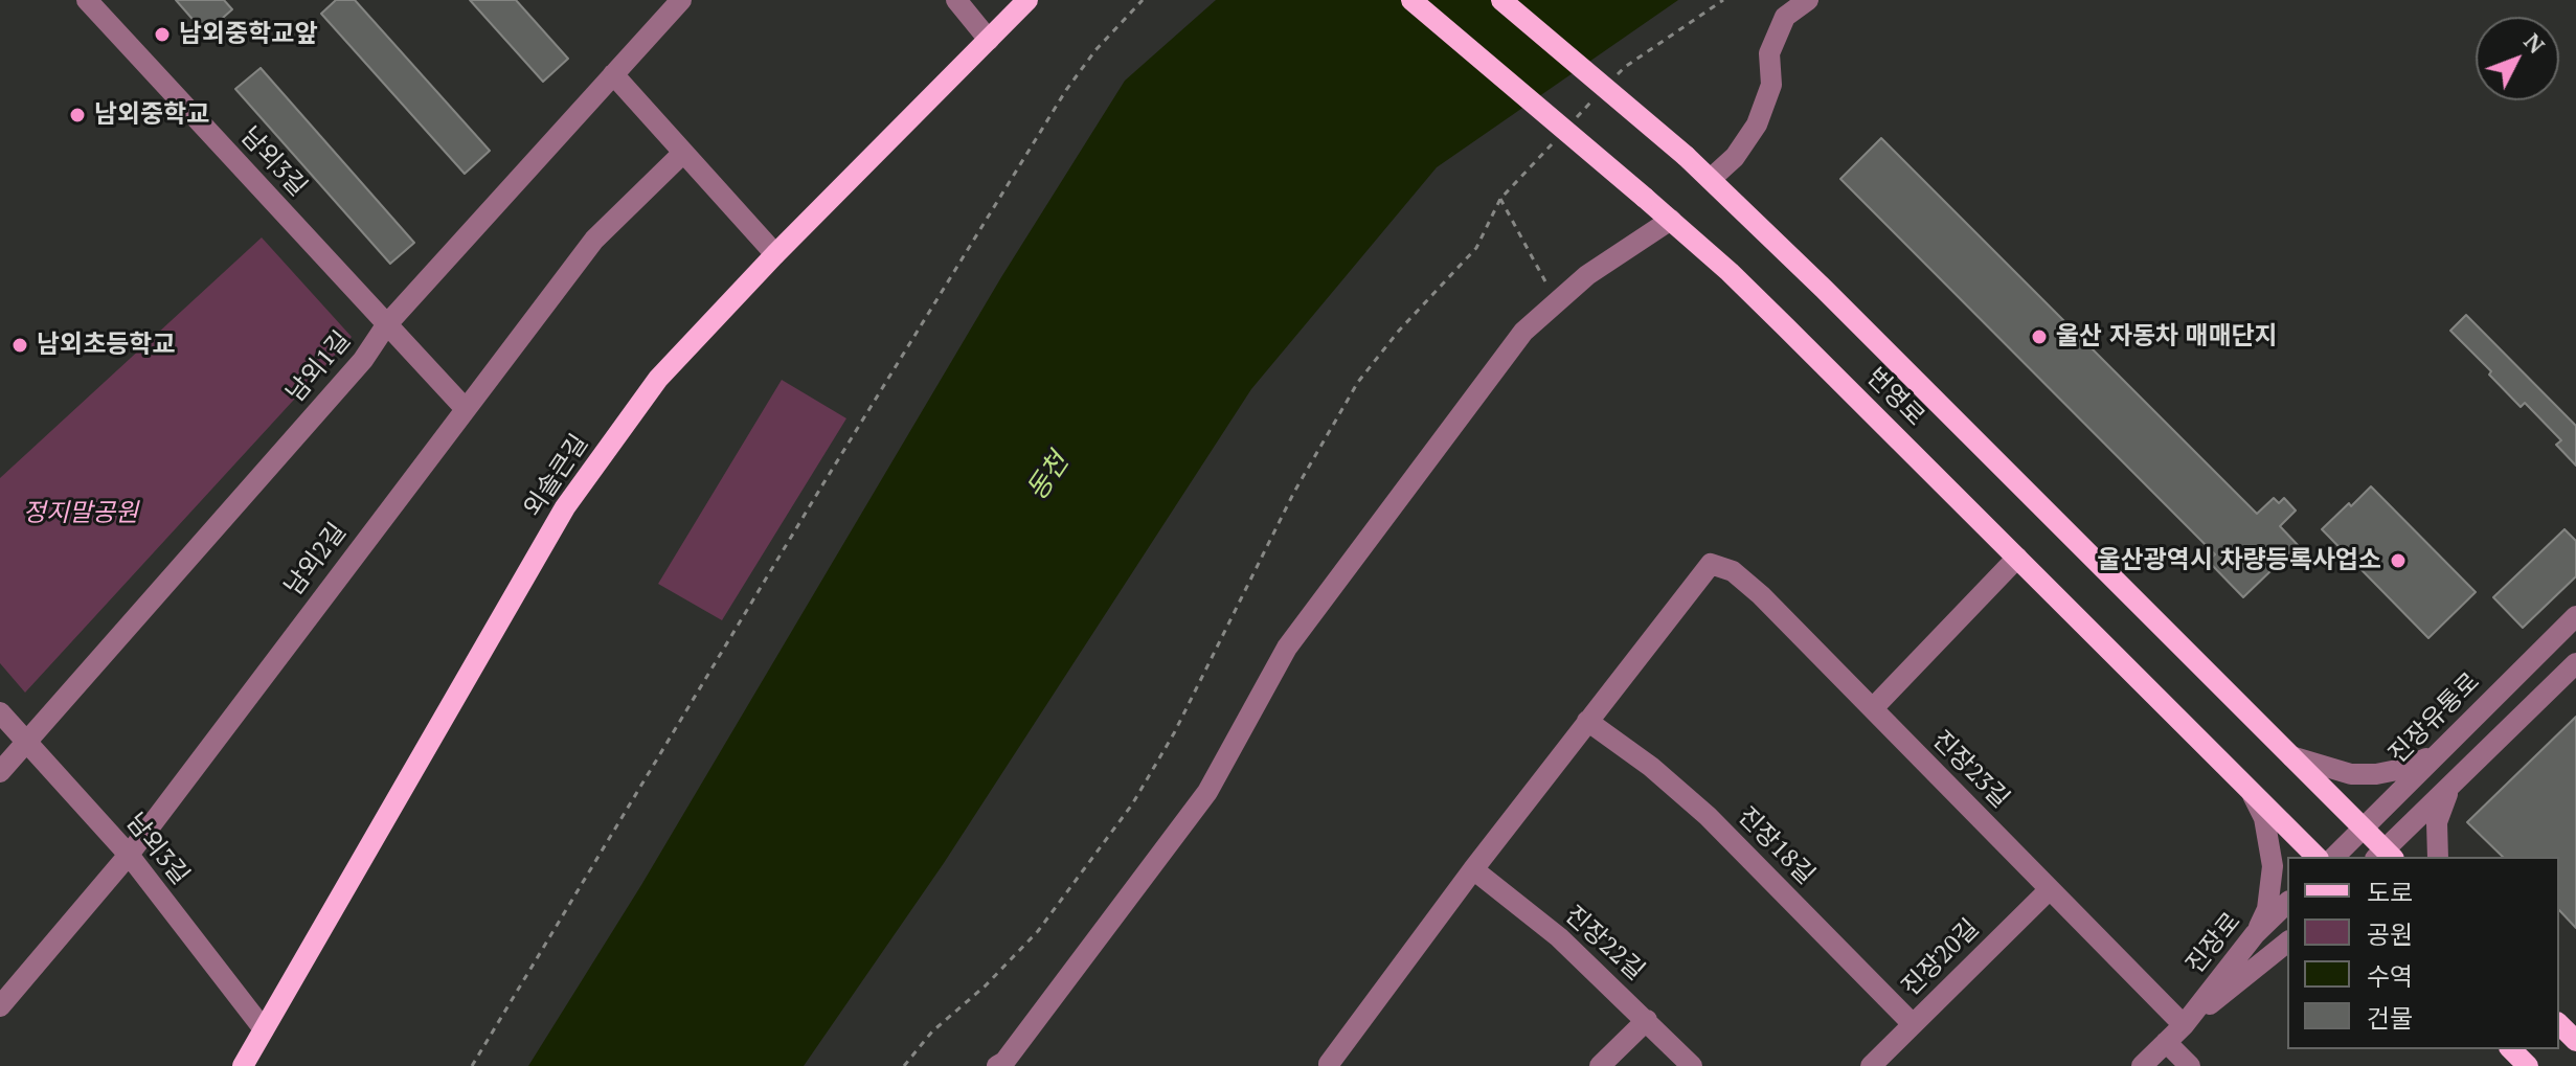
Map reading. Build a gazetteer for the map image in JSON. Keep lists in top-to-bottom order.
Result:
{
  "streets": {
    "main road": ["번영로", "외솔큰길"],
    "street": [
      "남외3길",
      "남외1길",
      "남외2길",
      "진장유통로",
      "진장23길",
      "진장18길",
      "진장22길",
      "진장로",
      "진장20길"
    ]
  },
  "crossings": [
    ["남외3길", "남외1길"],
    ["남외3길", "외솔큰길"],
    ["남외3길", "남외2길"],
    ["번영로", "진장유통로"],
    ["진장23길", "진장18길"],
    ["진장23길", "진장로"],
    ["진장23길", "진장20길"],
    ["진장18길", "진장20길"]
  ],
  "water": ["동천"],
  "parks": ["정지말공원"],
  "places": [
    "남외중학교앞",
    "남외중학교",
    "울산 자동차 매매단지",
    "남외초등학교",
    "울산광역시 차량등록사업소"
  ],
  "legend": [
    "도로",
    "공원",
    "수역",
    "건물"
  ],
  "north": "top right"
}
